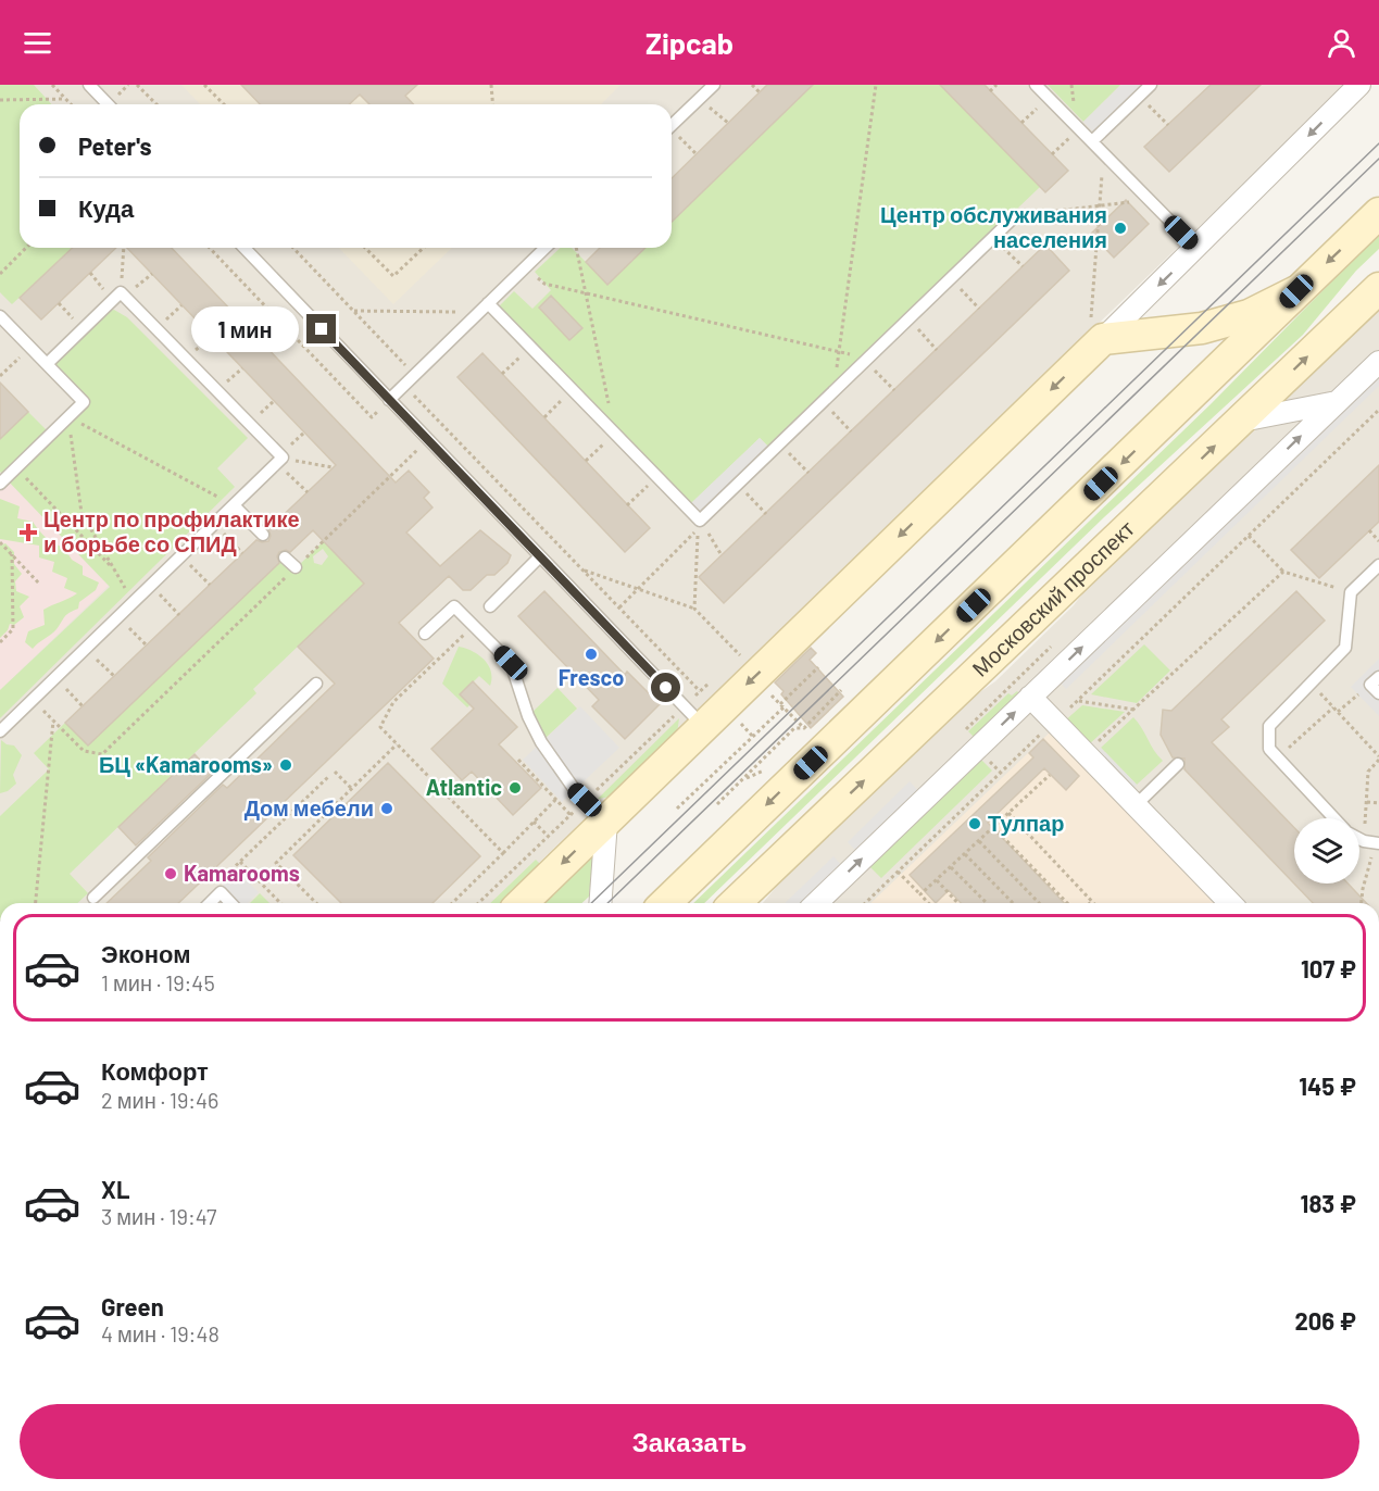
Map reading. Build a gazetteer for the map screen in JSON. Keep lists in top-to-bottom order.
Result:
{
  "streets": {
    "main road": ["Московский проспект"]
  },
  "places": {
    "other": [
      "Центр обслуживания населения",
      "Fresco",
      "БЦ «Kamarooms»",
      "Atlantic",
      "Дом мебели",
      "Тулпар",
      "Kamarooms"
    ],
    "health": ["Центр по профилактике и борьбе со СПИД"]
  },
  "page": {
    "header": "Zipcab",
    "banner": ["Peter's", "Куда"],
    "bubble": "1 мин",
    "list": [
      {
        "name": "Эконом",
        "note": "1 мин · 19:45",
        "value": "107 ₽"
      },
      {
        "name": "Комфорт",
        "note": "2 мин · 19:46",
        "value": "145 ₽"
      },
      {
        "name": "XL",
        "note": "3 мин · 19:47",
        "value": "183 ₽"
      },
      {
        "name": "Green",
        "note": "4 мин · 19:48",
        "value": "206 ₽"
      }
    ],
    "buttons": "Заказать"
  }
}
